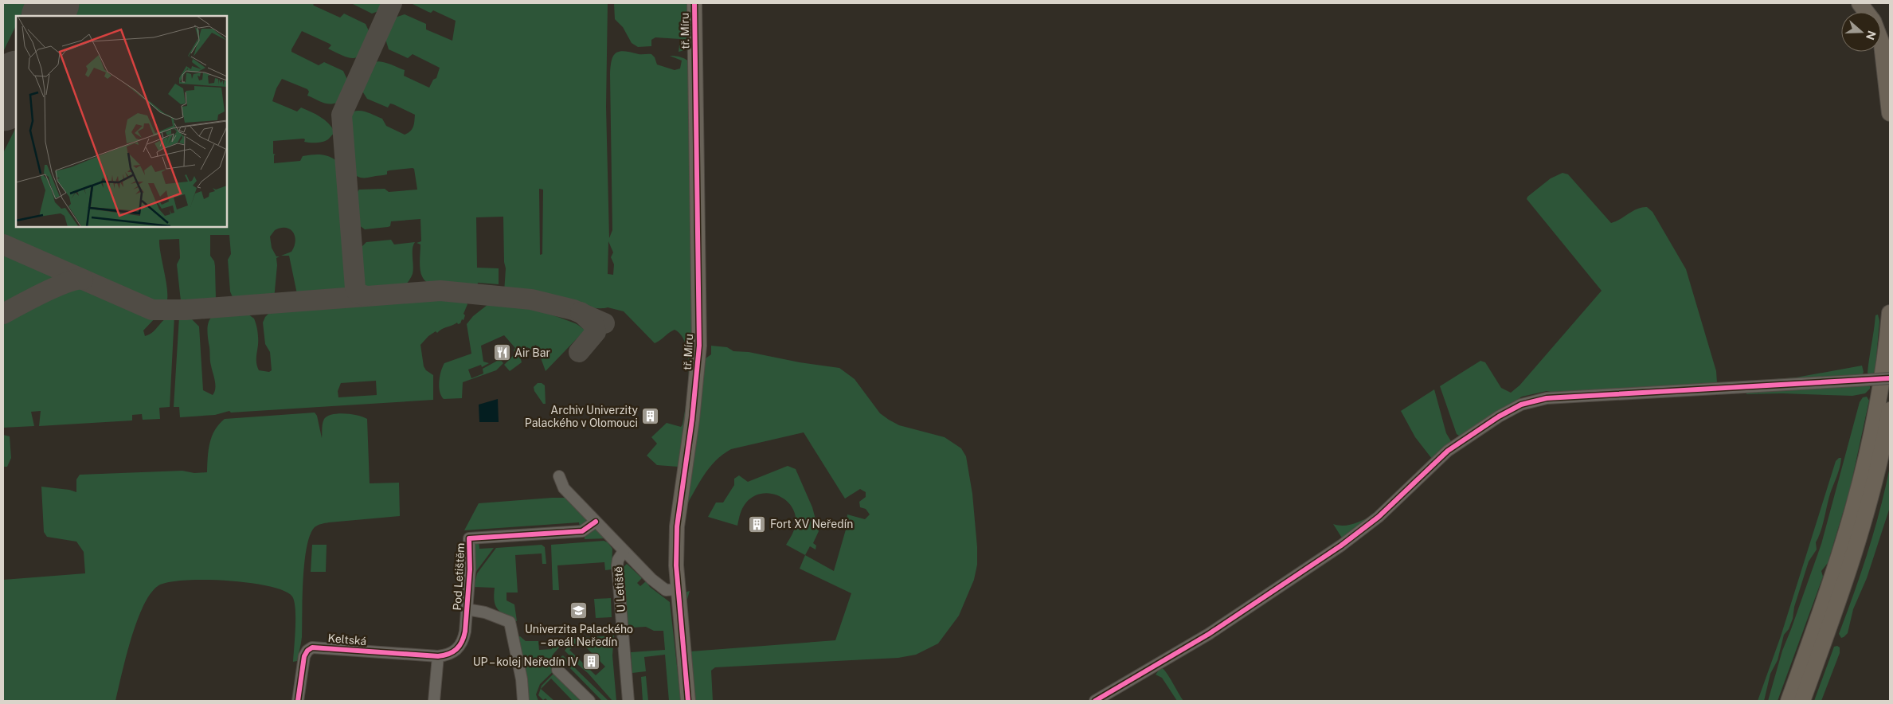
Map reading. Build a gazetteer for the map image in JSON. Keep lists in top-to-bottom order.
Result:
{
  "streets": {
    "main road": ["tř. Míru"],
    "street": ["Pod Letištěm", "U Letiště", "Keltská"]
  },
  "crossings": [
    ["Pod Letištěm", "Keltská"]
  ],
  "places": {
    "restaurant": ["Air Bar"],
    "building": ["Archiv Univerzity Palackého v Olomouci", "Fort XV Neředín", "UP – kolej Neředín IV"],
    "school or university": ["Univerzita Palackého – areál Neředín"]
  },
  "north": "right"
}
